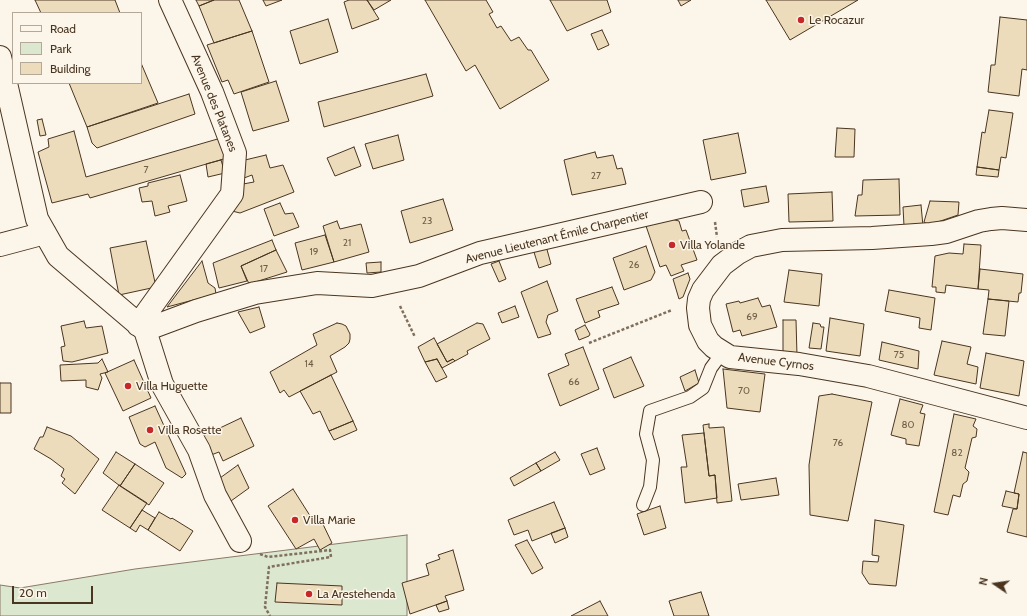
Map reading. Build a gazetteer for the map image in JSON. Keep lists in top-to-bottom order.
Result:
{
  "streets": {
    "street": ["Avenue des Platanes", "Avenue Lieutenant Émile Charpentier", "Avenue Cyrnos"]
  },
  "crossings": [
    ["Avenue des Platanes", "Avenue Lieutenant Émile Charpentier"]
  ],
  "places": [
    "Le Rocazur",
    "Villa Yolande",
    "Villa Huguette",
    "Villa Rosette",
    "Villa Marie",
    "La Arestehenda"
  ],
  "house_numbers": [
    "7",
    "27",
    "23",
    "21",
    "19",
    "26",
    "17",
    "69",
    "75",
    "14",
    "66",
    "70",
    "80",
    "76",
    "82"
  ],
  "legend": ["Road", "Park", "Building"],
  "scale_bar": "20 m",
  "north": "left"
}
